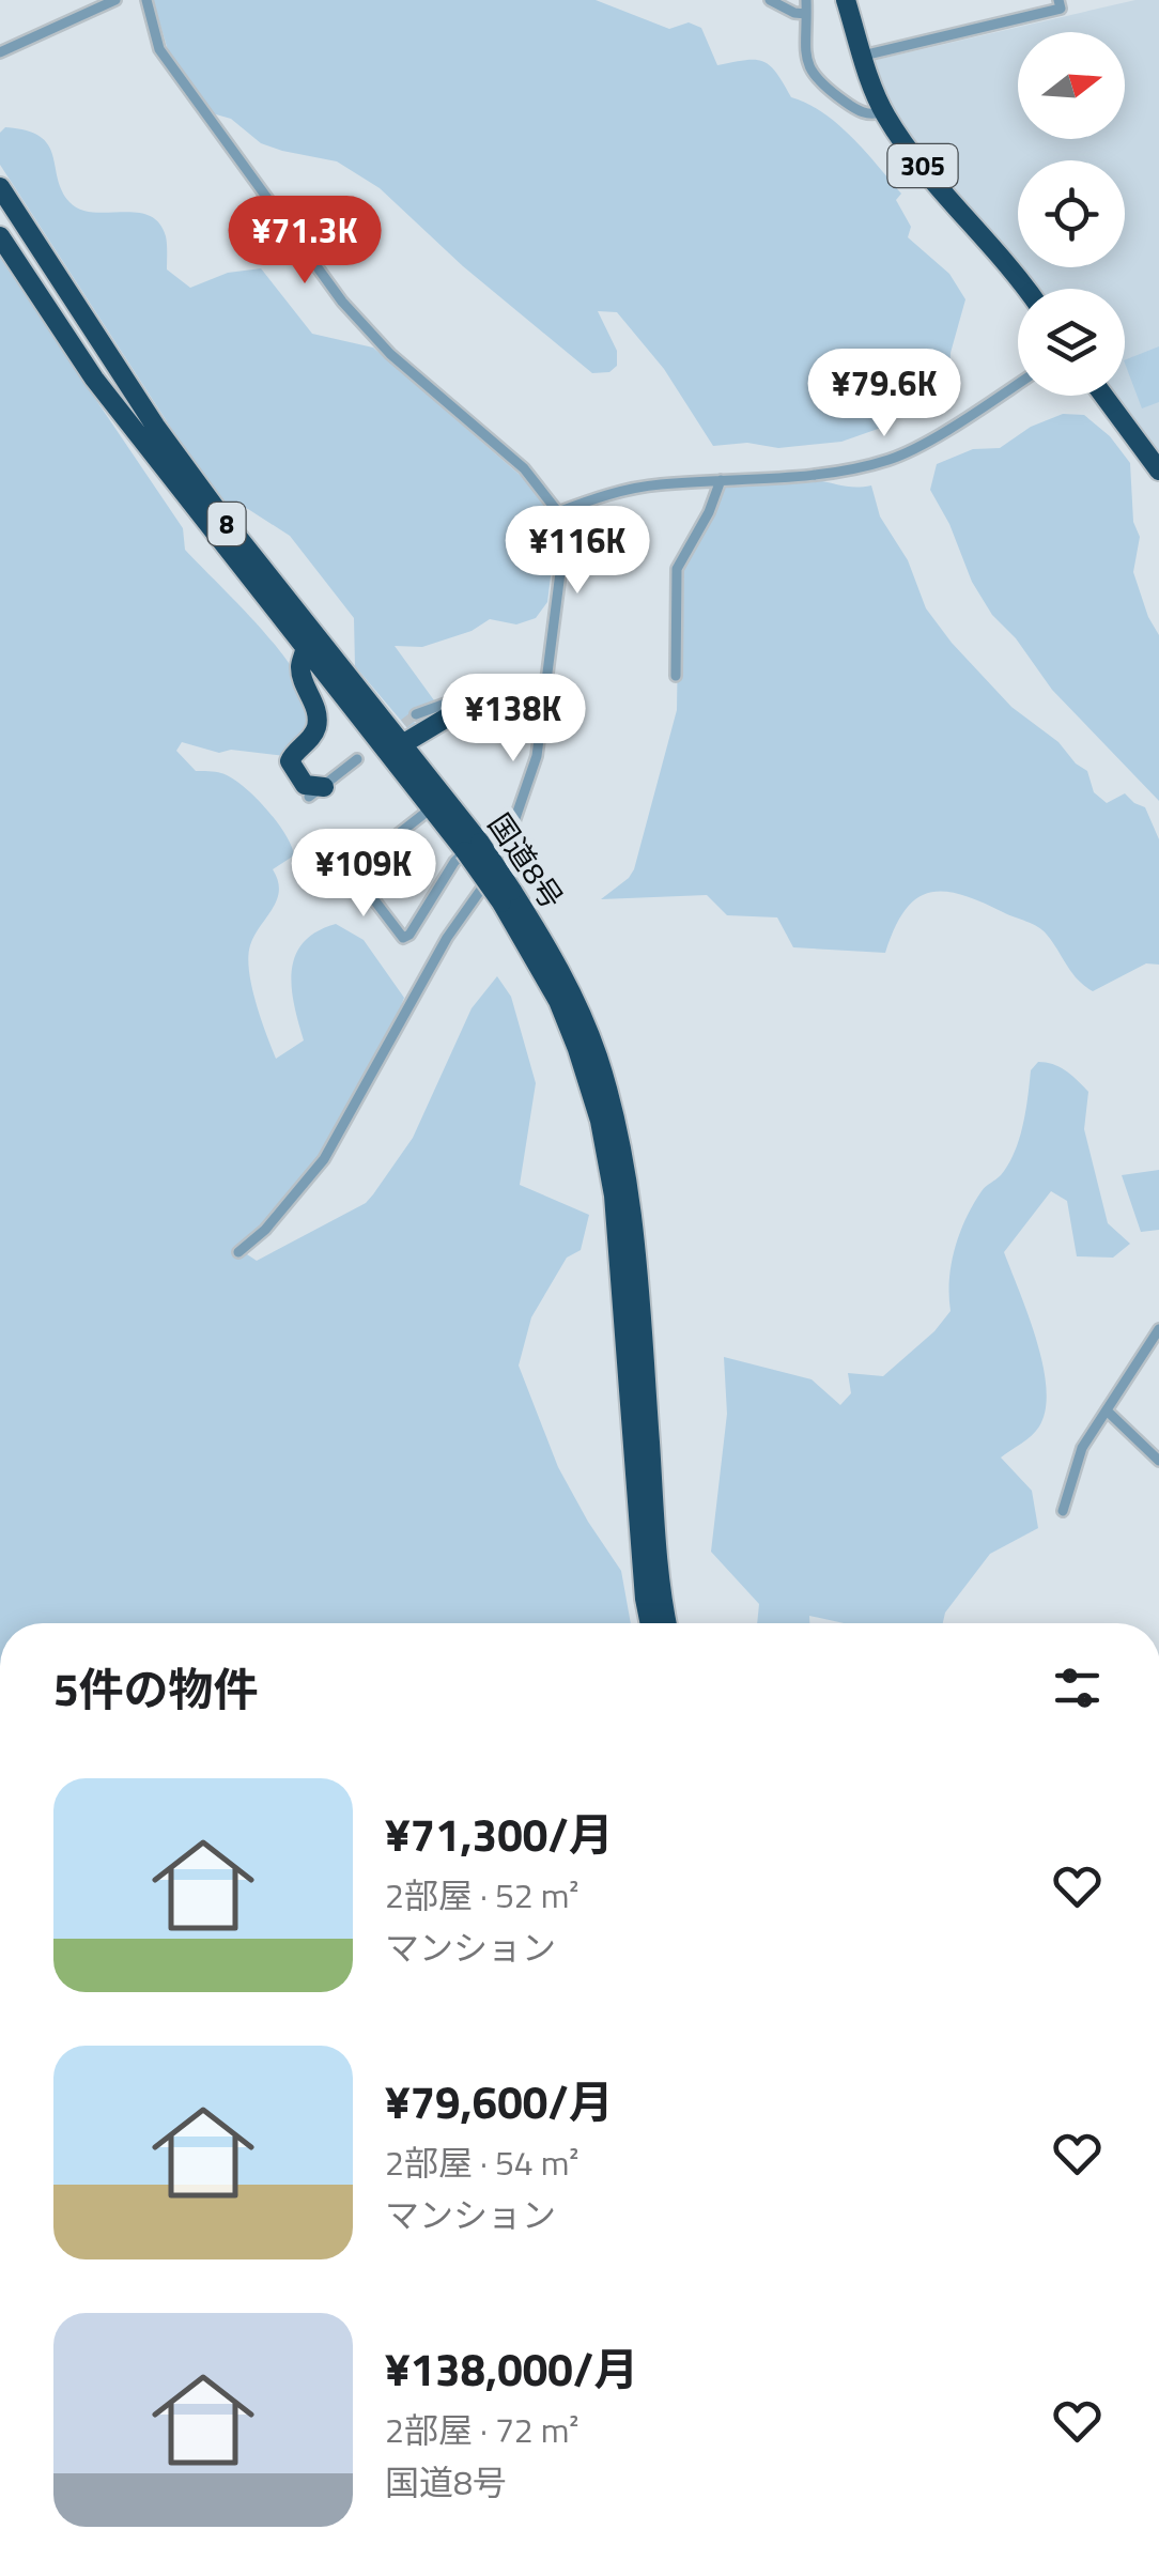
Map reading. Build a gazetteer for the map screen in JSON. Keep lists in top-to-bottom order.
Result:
{
  "streets": {
    "highway": ["305", "8", "国道8号"]
  },
  "north": "right",
  "page": {
    "price": [
      "¥71.3K",
      "¥79.6K",
      "¥116K",
      "¥138K",
      "¥109K"
    ],
    "heading": "5件の物件",
    "list": [
      {
        "name": "¥71,300/月",
        "note": "2部屋 · 52 m² · マンション"
      },
      {
        "name": "¥79,600/月",
        "note": "2部屋 · 54 m² · マンション"
      },
      {
        "name": "¥138,000/月",
        "note": "2部屋 · 72 m² · 国道8号"
      }
    ]
  }
}
